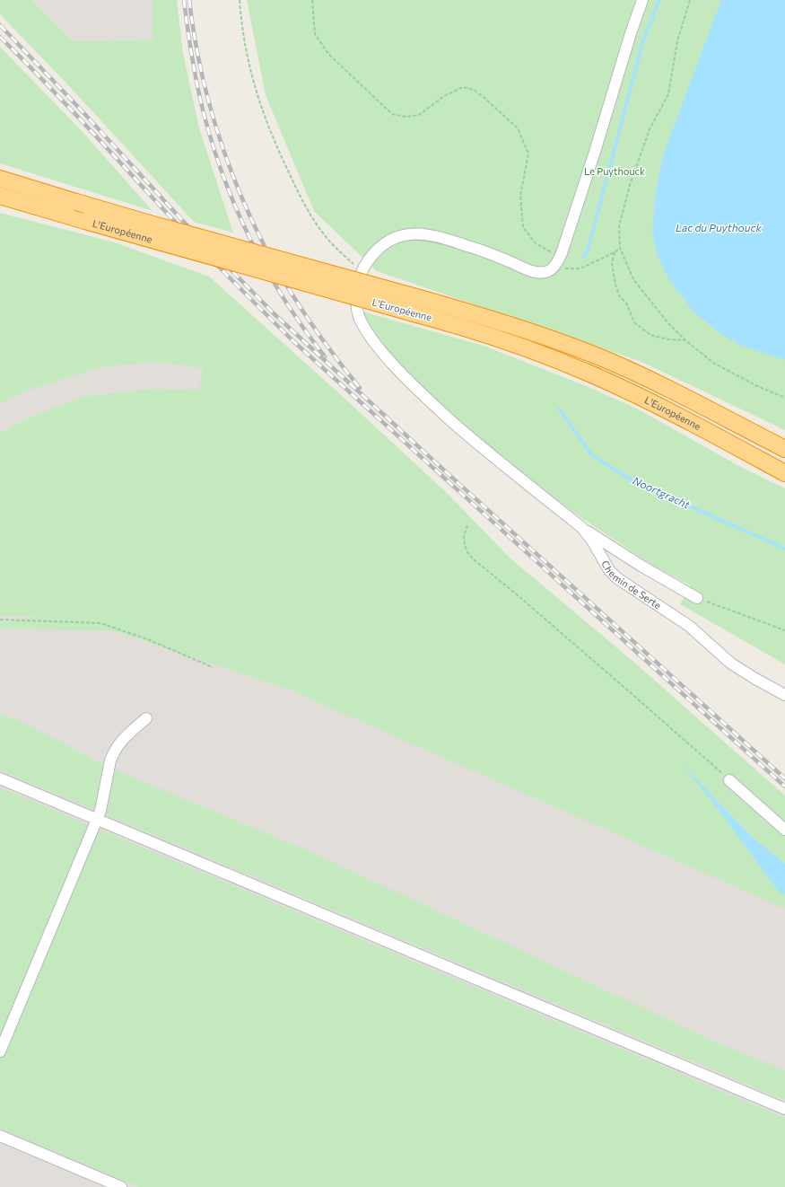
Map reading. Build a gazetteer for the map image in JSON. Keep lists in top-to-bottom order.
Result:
{
  "streets": {
    "highway": ["L'Européenne"],
    "street": ["Chemin de Serte"]
  },
  "water": ["Lac du Puythouck", "Noortgracht"],
  "parks": ["Le Puythouck"]
}
